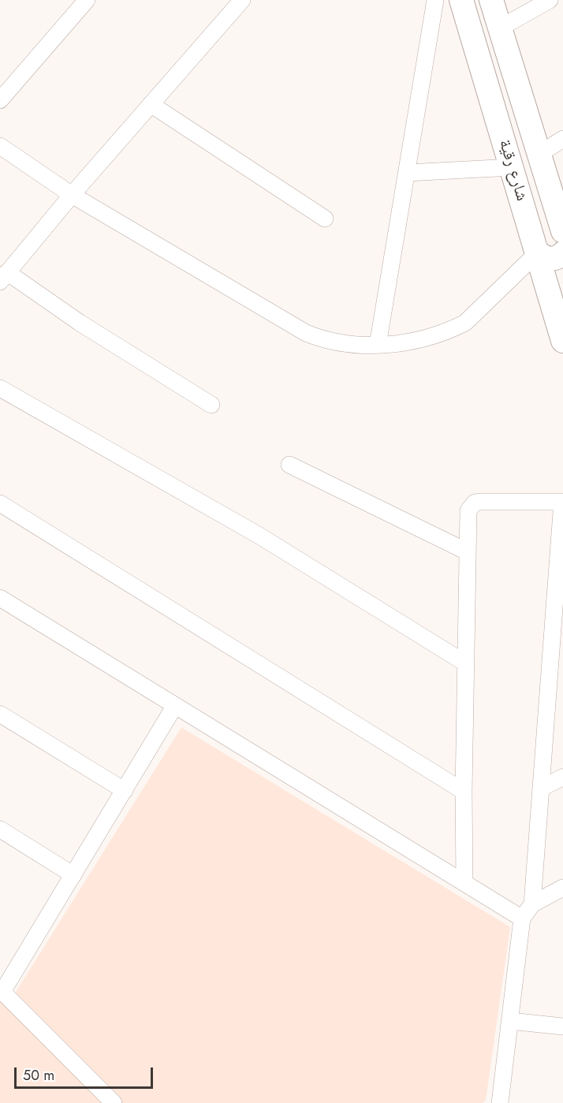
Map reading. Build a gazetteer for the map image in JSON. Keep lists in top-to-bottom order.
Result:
{
  "streets": {
    "street": ["شارع رقية"]
  },
  "scale_bar": "50 m"
}
